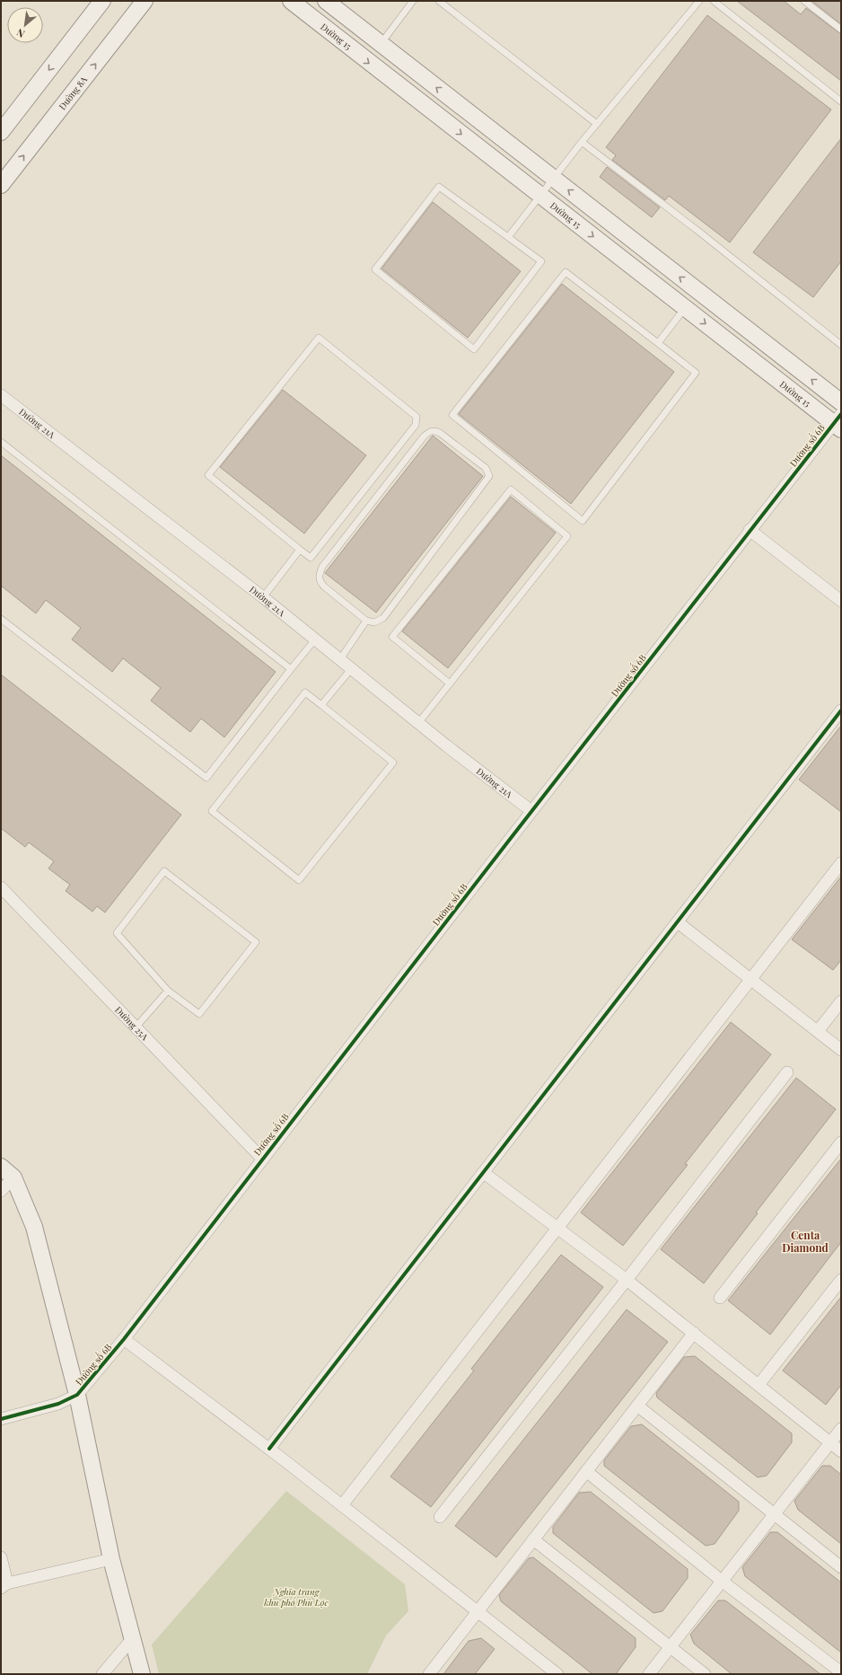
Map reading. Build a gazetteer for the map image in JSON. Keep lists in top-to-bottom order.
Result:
{
  "streets": {
    "street": [
      "Đường 15",
      "Đường 8A",
      "Đường 21A",
      "Đường số 6B",
      "Đường 25A"
    ]
  },
  "crossings": [
    ["Đường 15", "Đường số 6B"],
    ["Đường 21A", "Đường số 6B"],
    ["Đường số 6B", "Đường 25A"]
  ],
  "districts": ["Centa Diamond"],
  "parks": ["Nghĩa trang khu phố Phù Lộc"],
  "north": "bottom left"
}
